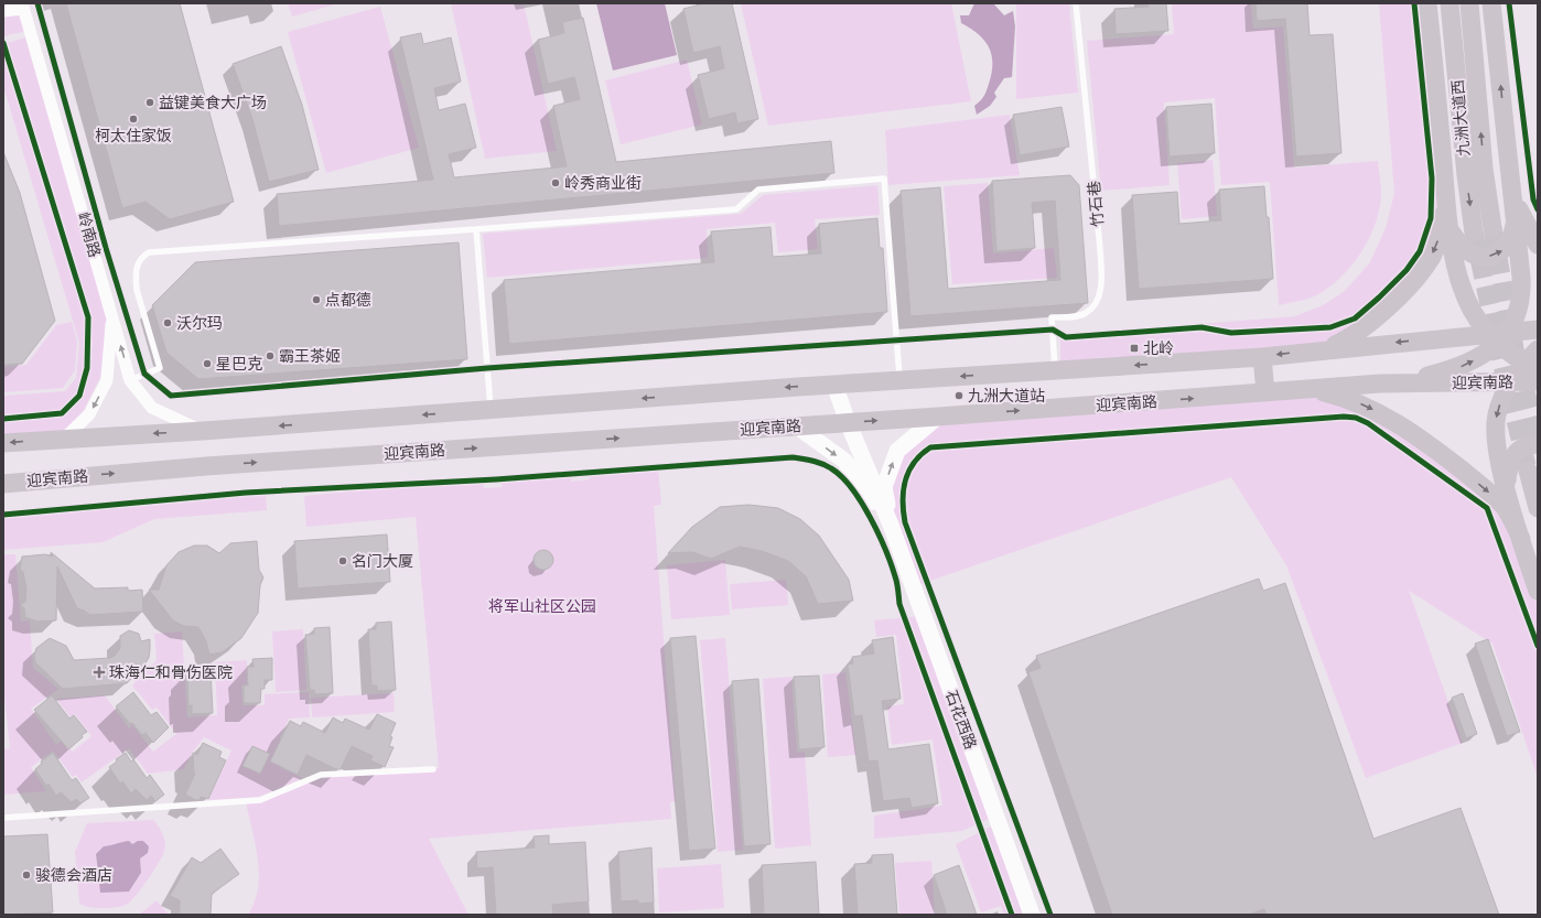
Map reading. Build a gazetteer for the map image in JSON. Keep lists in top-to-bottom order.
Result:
{
  "streets": {
    "main road": ["九洲大道西", "迎宾南路", "石花西路"],
    "street": ["岭南路"],
    "lane": ["竹石巷"]
  },
  "parks": ["将军山社区公园"],
  "places": {
    "other": [
      "益键美食大广场",
      "柯太住家饭",
      "岭秀商业街",
      "点都德",
      "沃尔玛",
      "霸王茶姬",
      "星巴克",
      "九洲大道站",
      "名门大厦",
      "骏德会酒店"
    ],
    "transit": ["北岭"],
    "health": ["珠海仁和骨伤医院"]
  }
}
